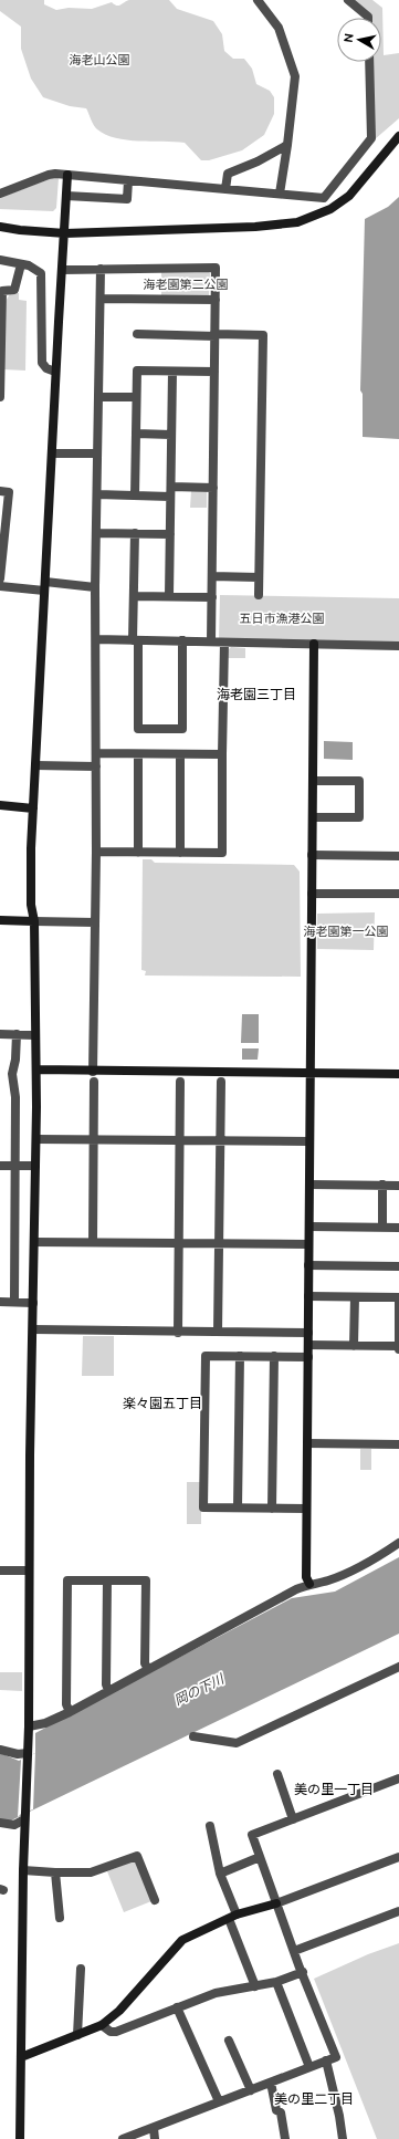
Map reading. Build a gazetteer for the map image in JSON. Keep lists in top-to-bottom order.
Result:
{
  "districts": [
    "海老園三丁目",
    "楽々園五丁目",
    "美の里一丁目",
    "美の里二丁目"
  ],
  "water": ["岡の下川"],
  "parks": [
    "海老山公園",
    "海老園第二公園",
    "五日市漁港公園",
    "海老園第一公園"
  ],
  "north": "left"
}
